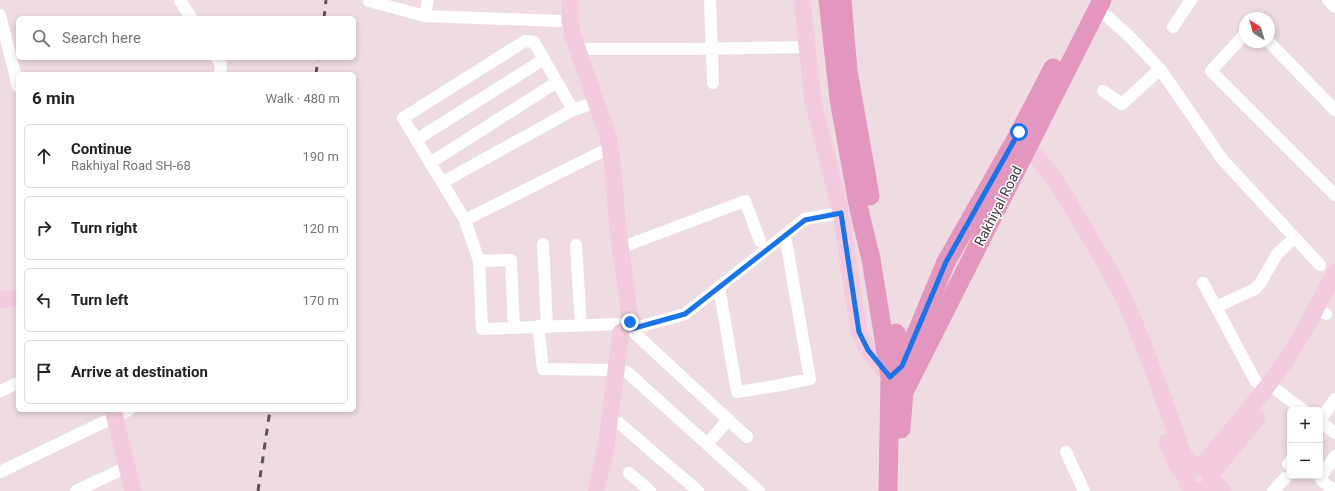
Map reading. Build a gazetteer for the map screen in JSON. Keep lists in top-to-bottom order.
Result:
{
  "streets": {
    "main road": ["Rakhiyal Road"]
  },
  "north": "top left",
  "page": {
    "search": "Search here",
    "heading": ["6 min", "Walk · 480 m"],
    "list": [
      ["Continue", "Rakhiyal Road SH-68", "190 m"],
      ["Turn right", "120 m"],
      ["Turn left", "170 m"],
      "Arrive at destination"
    ],
    "map_buttons": ["+", "−"]
  }
}
